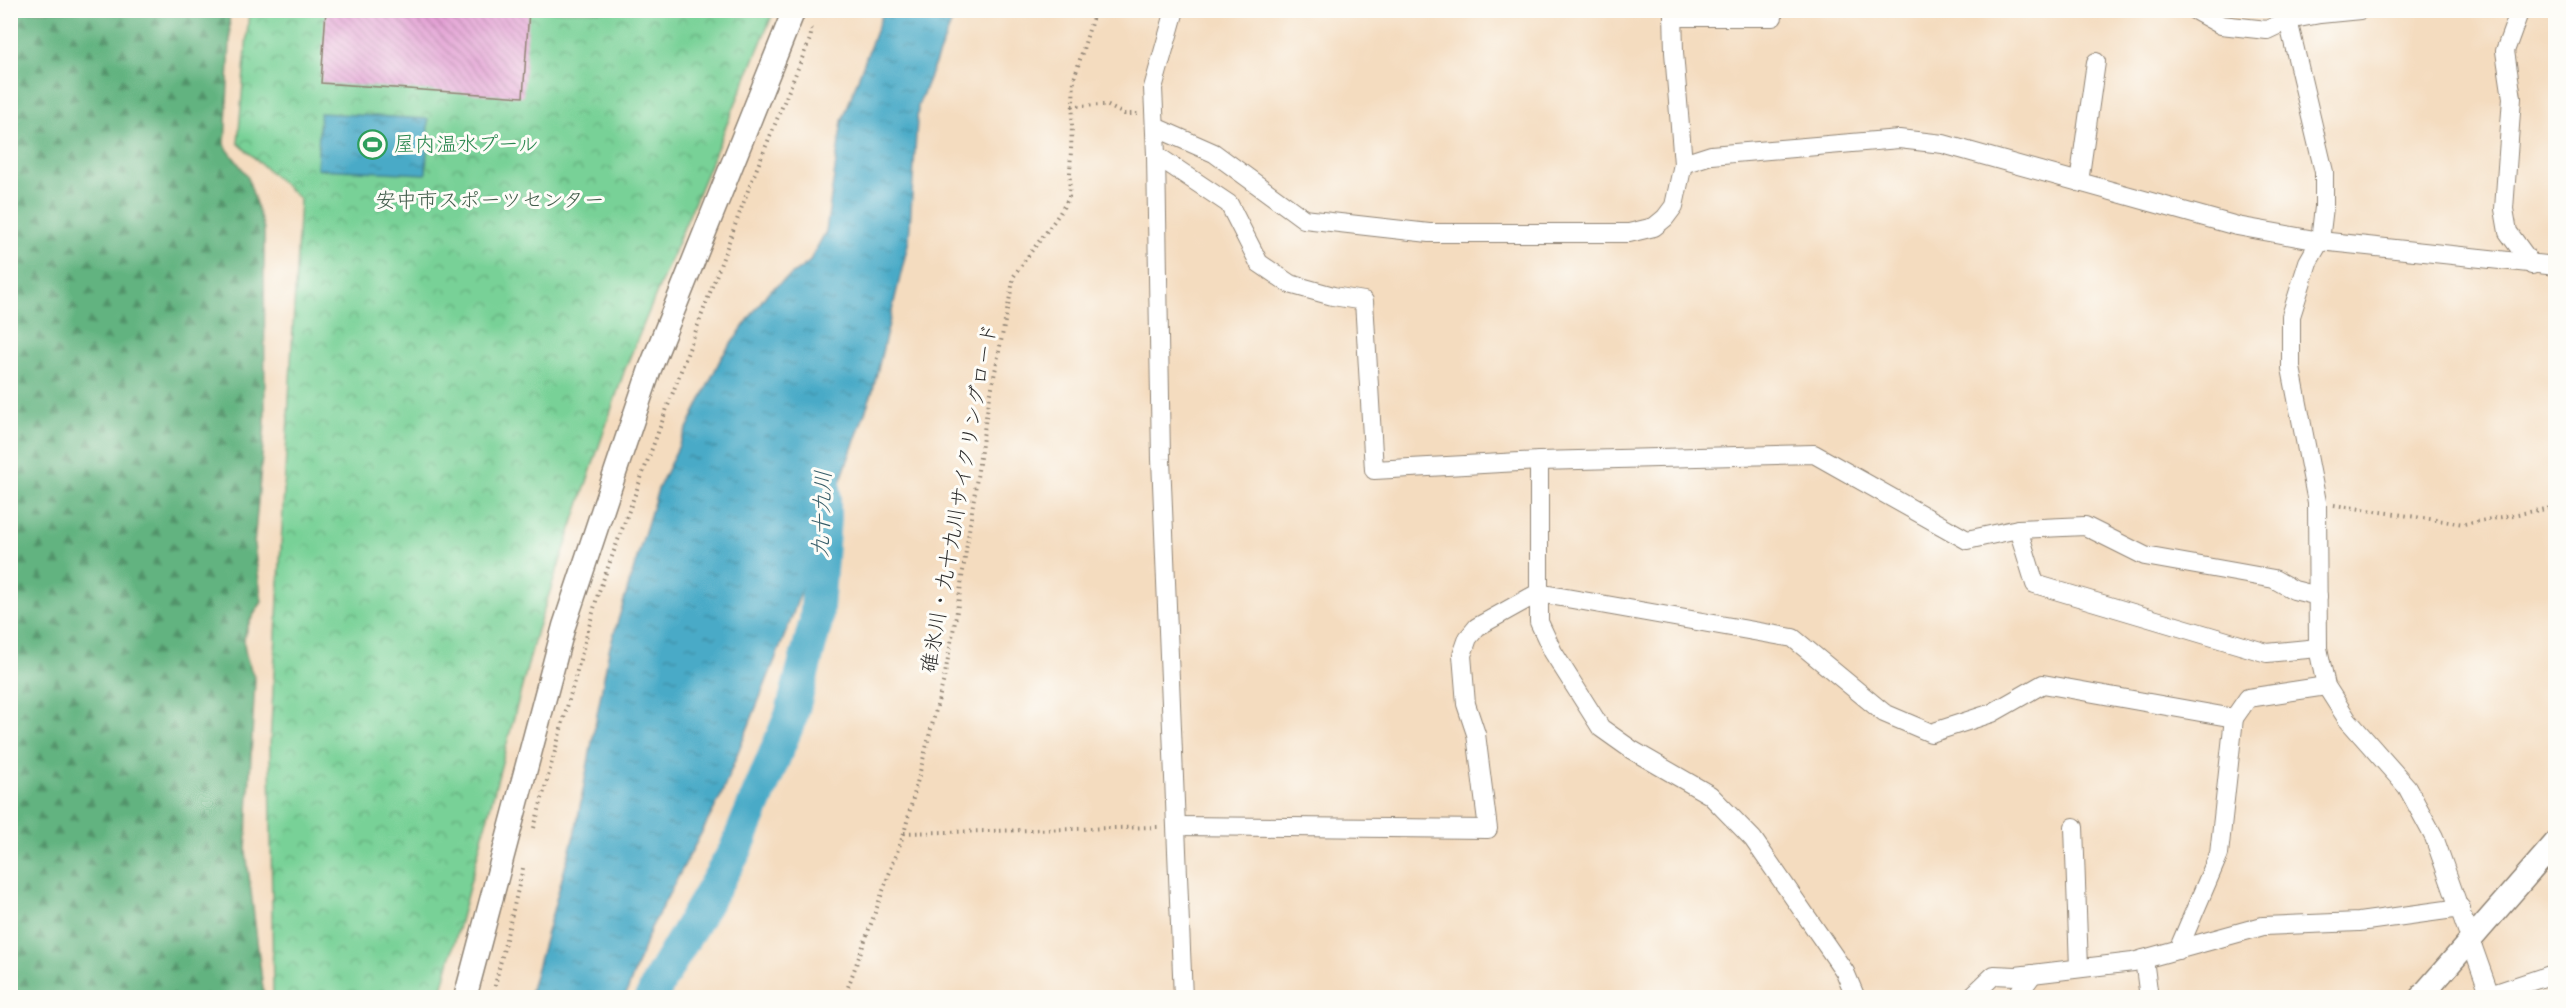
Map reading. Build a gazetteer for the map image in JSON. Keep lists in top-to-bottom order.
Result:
{
  "streets": {
    "path": ["碓氷川・九十九川サイクリングロード"]
  },
  "water": ["九十九川"],
  "parks": ["安中市スポーツセンター"],
  "places": {
    "sports": ["屋内温水プール"]
  }
}
